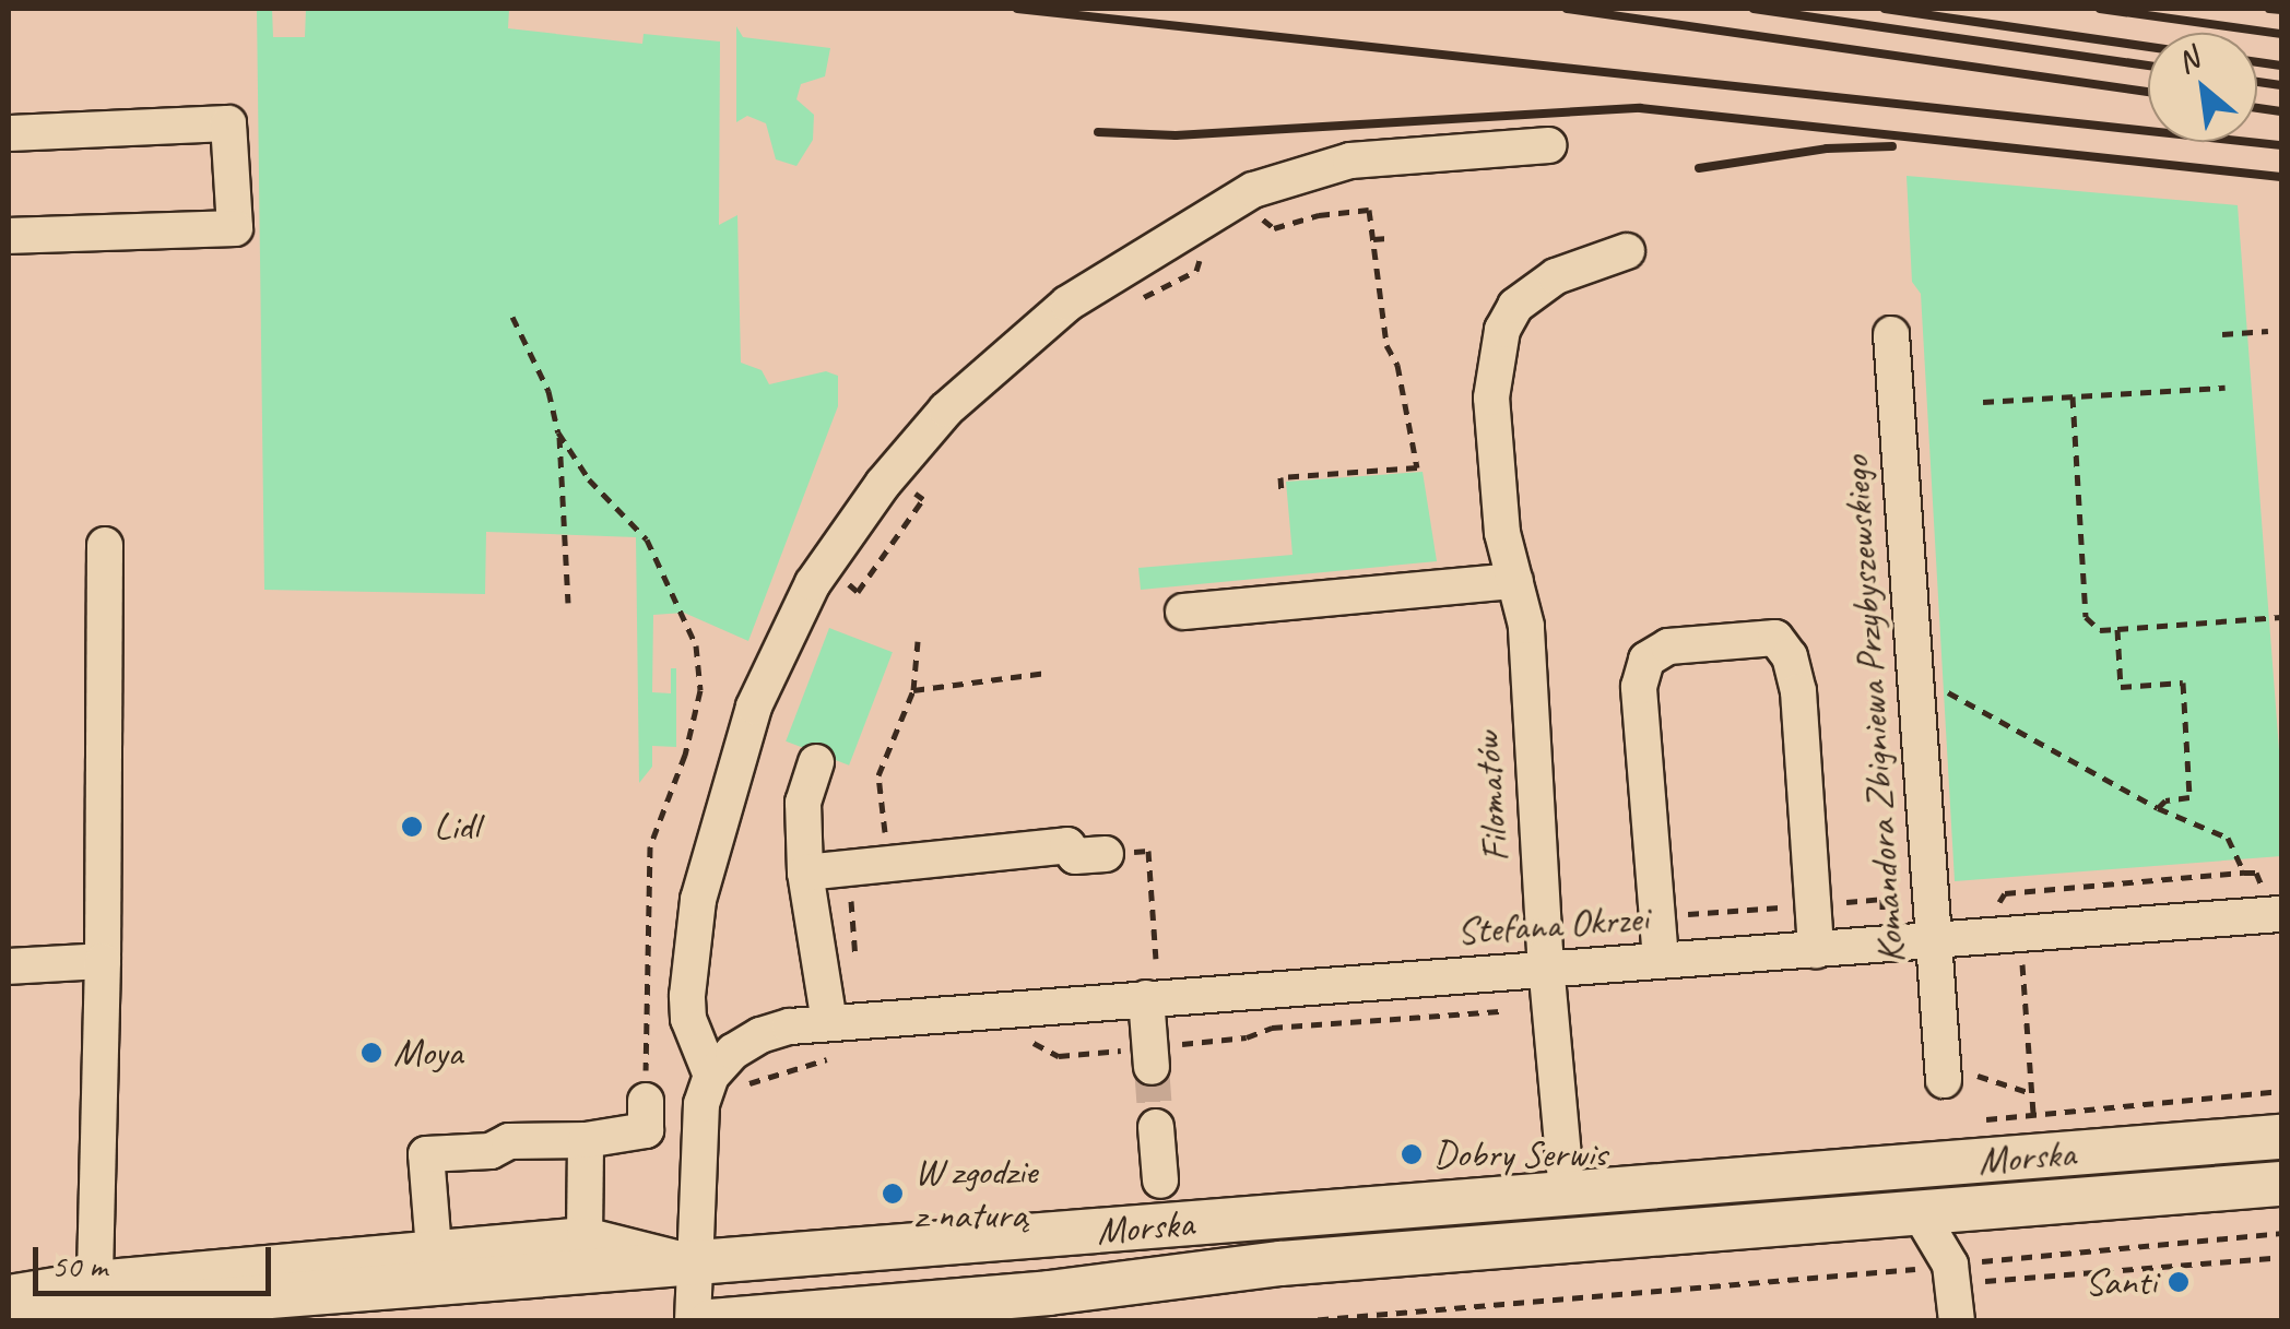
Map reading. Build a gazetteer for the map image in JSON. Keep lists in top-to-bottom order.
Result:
{
  "streets": {
    "main road": ["Morska"],
    "street": ["Komandora Zbigniewa Przybyszewskiego", "Filomatów", "Stefana Okrzei"]
  },
  "crossings": [
    ["Komandora Zbigniewa Przybyszewskiego", "Stefana Okrzei"],
    ["Filomatów", "Stefana Okrzei"],
    ["Filomatów", "Morska"]
  ],
  "places": [
    "Lidl",
    "Moya",
    "Dobry Serwis",
    "W zgodzie z naturą",
    "Santi"
  ],
  "scale_bar": "50 m",
  "north": "top left"
}
